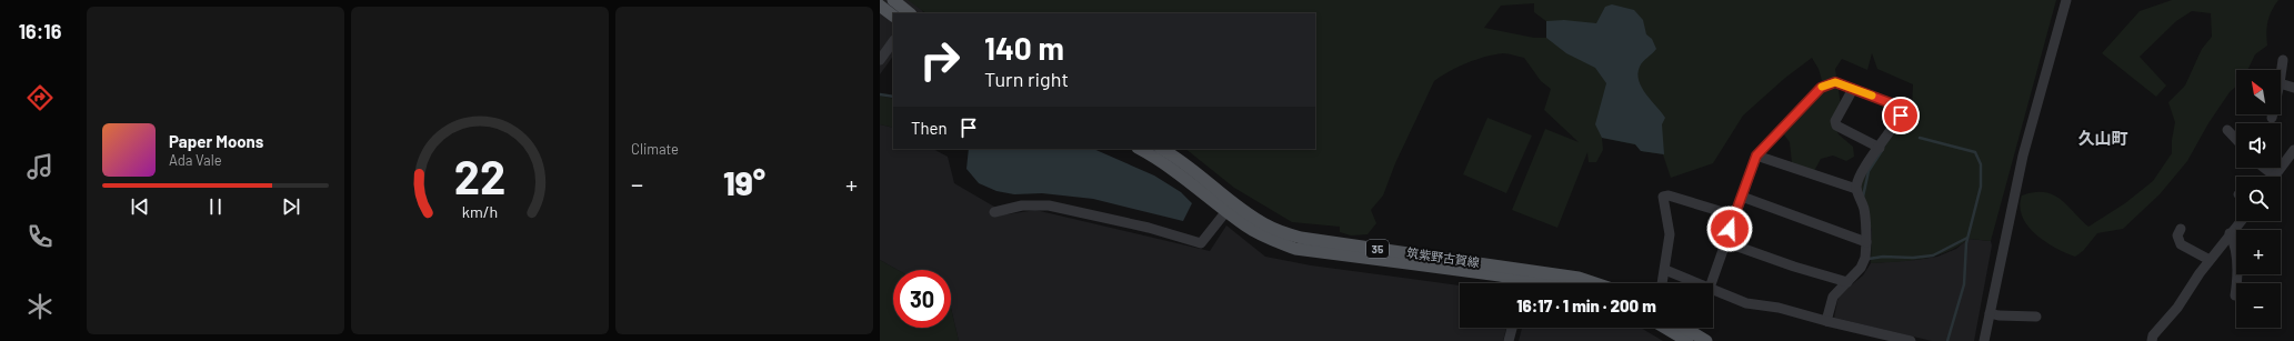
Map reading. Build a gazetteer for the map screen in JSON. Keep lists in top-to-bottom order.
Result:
{
  "streets": {
    "main road": ["35", "筑紫野古賀線"]
  },
  "districts": ["久山町"],
  "north": "top left",
  "page": {
    "tabs": "16:16",
    "tile": "Climate",
    "turn": ["140 m", "Turn right"],
    "map_buttons": ["+", "−"],
    "then": "Then",
    "song": ["Paper Moons", "Ada Vale"],
    "heat": ["−", "19°", "+"],
    "limit": "30",
    "trip": "16:17 · 1 min · 200 m",
    "gauge": ["22", "km/h"]
  }
}
